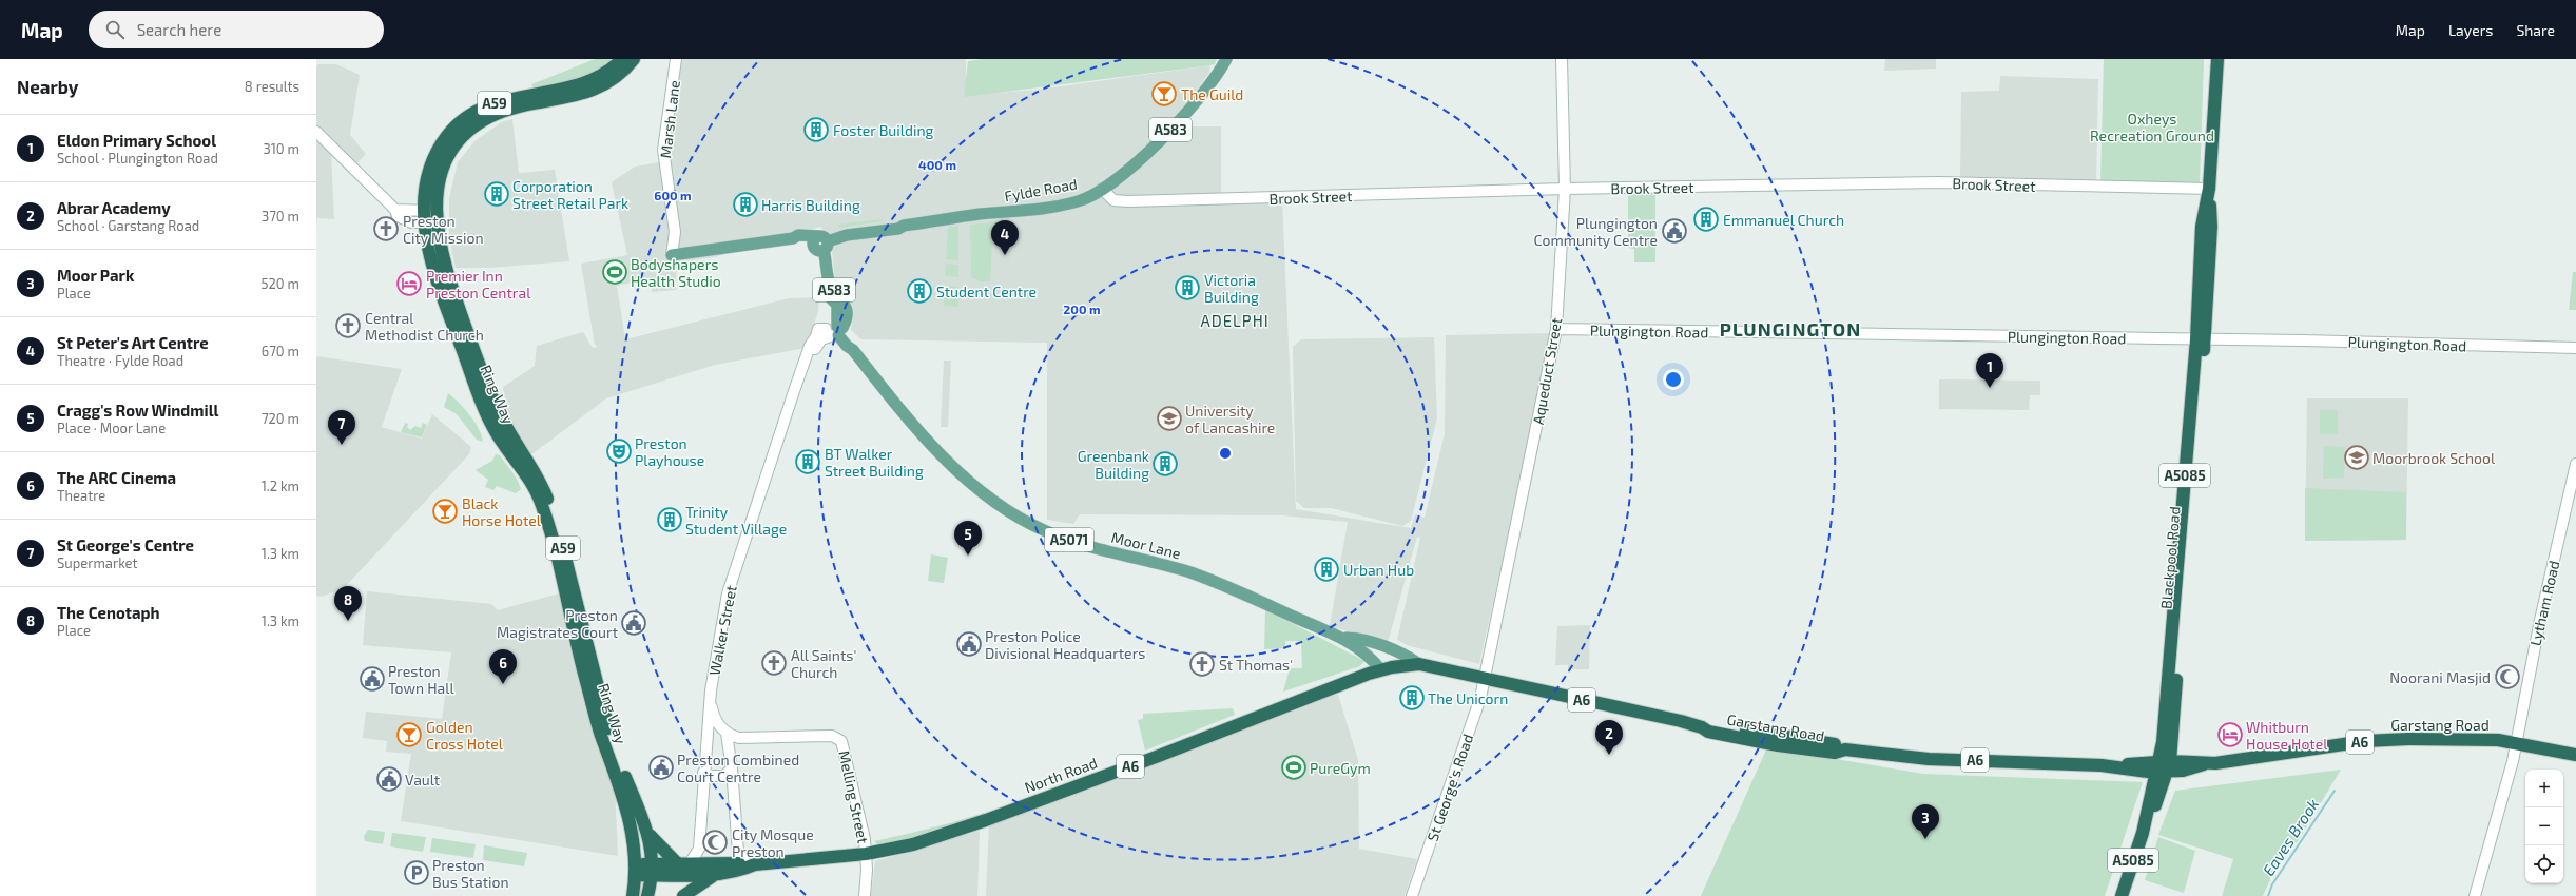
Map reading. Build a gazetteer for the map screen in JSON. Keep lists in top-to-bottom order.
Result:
{
  "streets": {
    "highway": [
      "A59",
      "Ring Way",
      "A5085",
      "Moor Lane",
      "Blackpool Road",
      "A6",
      "Garstang Road",
      "North Road"
    ],
    "main road": ["A583", "Fylde Road", "A5071"],
    "street": [
      "Marsh Lane",
      "Brook Street",
      "Plungington Road",
      "Aqueduct Street",
      "Lytham Road",
      "Walker Street",
      "St George's Road",
      "Melling Street"
    ]
  },
  "crossings": [
    ["A583", "Fylde Road"],
    ["A583", "Moor Lane"],
    ["A583", "Walker Street"],
    ["Brook Street", "Fylde Road"],
    ["Brook Street", "Aqueduct Street"],
    ["Brook Street", "Blackpool Road"],
    ["Plungington Road", "Aqueduct Street"],
    ["Plungington Road", "Blackpool Road"],
    ["Aqueduct Street", "Moor Lane"],
    ["Aqueduct Street", "Garstang Road"],
    ["Aqueduct Street", "St George's Road"],
    ["Ring Way", "Walker Street"],
    ["Ring Way", "A6"],
    ["Ring Way", "North Road"],
    ["Moor Lane", "Walker Street"],
    ["Moor Lane", "Garstang Road"],
    ["Moor Lane", "North Road"],
    ["Moor Lane", "St George's Road"],
    ["Blackpool Road", "Garstang Road"],
    ["Lytham Road", "Garstang Road"],
    ["Walker Street", "North Road"],
    ["A6", "North Road"],
    ["Garstang Road", "St George's Road"],
    ["North Road", "Melling Street"]
  ],
  "districts": ["ADELPHI", "PLUNGINGTON"],
  "water": ["Eaves Brook"],
  "parks": ["Oxheys Recreation Ground"],
  "places": {
    "bar": ["The Guild", "Black Horse Hotel", "Golden Cross Hotel"],
    "building": [
      "Foster Building",
      "Corporation Street Retail Park",
      "Harris Building",
      "Emmanuel Church",
      "Victoria Building",
      "Student Centre",
      "BT Walker Street Building",
      "Greenbank Building",
      "Trinity Student Village",
      "Urban Hub",
      "The Unicorn"
    ],
    "church": [
      "Preston City Mission",
      "Central Methodist Church",
      "All Saints' Church",
      "St Thomas'"
    ],
    "public building": [
      "Plungington Community Centre",
      "Preston Magistrates Court",
      "Preston Police Divisional Headquarters",
      "Preston Town Hall",
      "Preston Combined Court Centre",
      "Vault"
    ],
    "sports": ["Bodyshapers Health Studio", "PureGym"],
    "hotel": ["Premier Inn Preston Central", "Whitburn House Hotel"],
    "school or university": ["University of Lancashire", "Moorbrook School"],
    "theatre": ["Preston Playhouse"],
    "mosque": ["Noorani Masjid", "City Mosque Preston"],
    "parking": ["Preston Bus Station"]
  },
  "page": {
    "header": "Map",
    "search": "Search here",
    "nav": ["Map", "Layers", "Share"],
    "heading": ["Nearby", "8 results"],
    "list": [
      {
        "mark": "1",
        "name": "Eldon Primary School",
        "note": "School · Plungington Road",
        "value": "310 m"
      },
      {
        "mark": "2",
        "name": "Abrar Academy",
        "note": "School · Garstang Road",
        "value": "370 m"
      },
      {
        "mark": "3",
        "name": "Moor Park",
        "note": "Place",
        "value": "520 m"
      },
      {
        "mark": "4",
        "name": "St Peter's Art Centre",
        "note": "Theatre · Fylde Road",
        "value": "670 m"
      },
      {
        "mark": "5",
        "name": "Cragg's Row Windmill",
        "note": "Place · Moor Lane",
        "value": "720 m"
      },
      {
        "mark": "6",
        "name": "The ARC Cinema",
        "note": "Theatre",
        "value": "1.2 km"
      },
      {
        "mark": "7",
        "name": "St George's Centre",
        "note": "Supermarket",
        "value": "1.3 km"
      },
      {
        "mark": "8",
        "name": "The Cenotaph",
        "note": "Place",
        "value": "1.3 km"
      }
    ],
    "pins": [
      "4",
      "1",
      "7",
      "5",
      "8",
      "6",
      "2",
      "3"
    ],
    "map_buttons": ["+", "−"]
  },
  "rings": ["400 m", "600 m", "200 m"]
}
